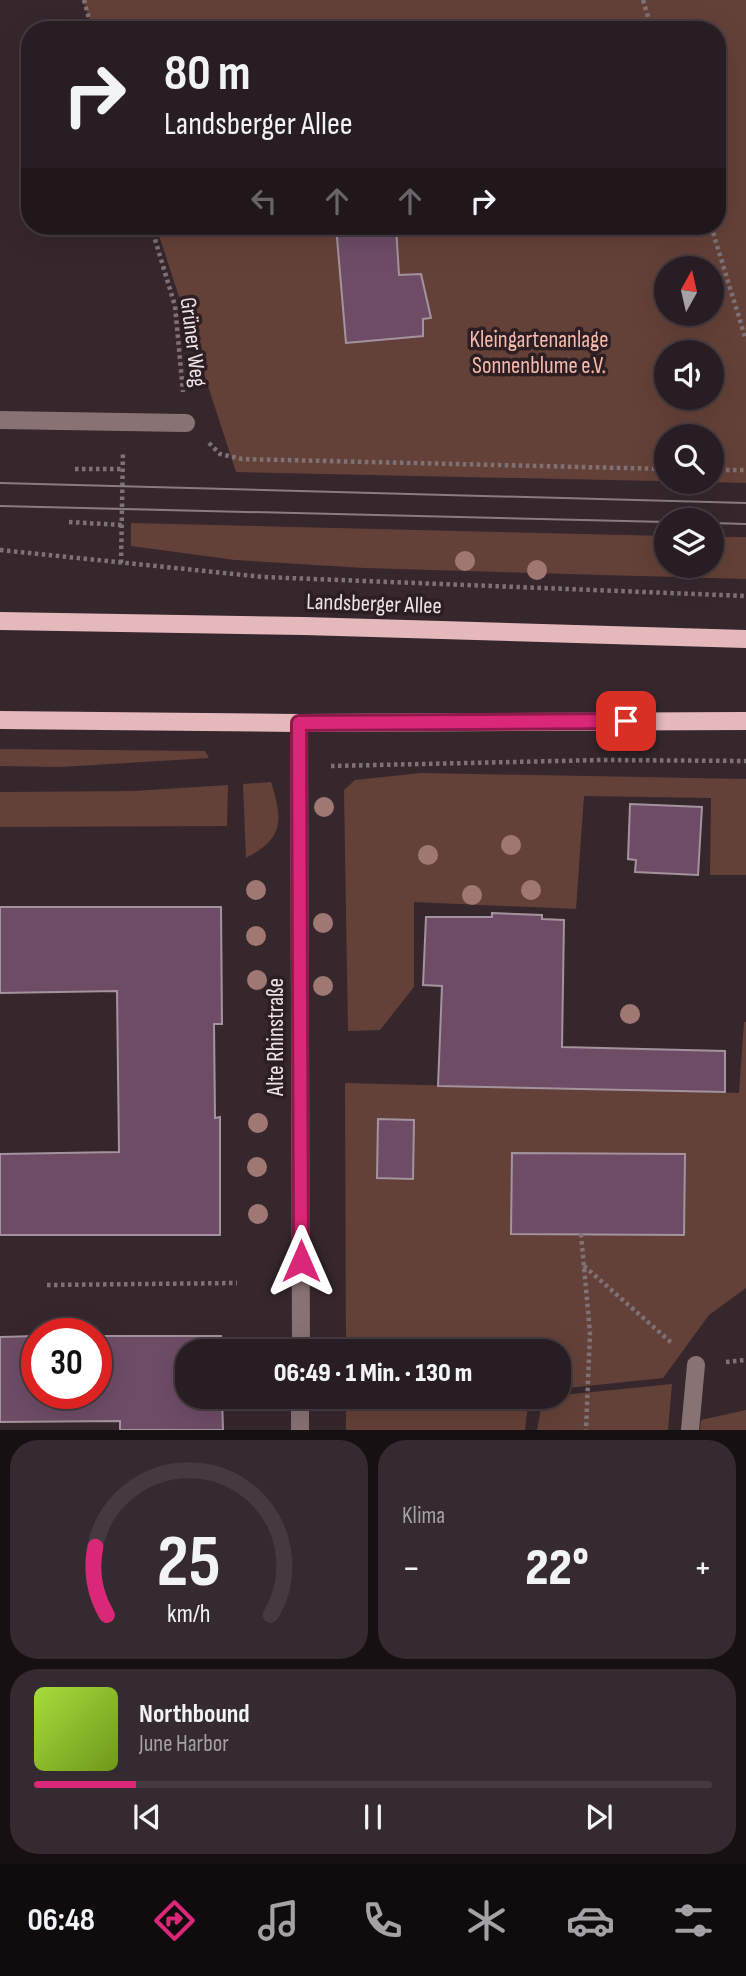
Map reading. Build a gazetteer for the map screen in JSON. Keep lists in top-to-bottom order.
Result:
{
  "streets": {
    "main road": ["Landsberger Allee"],
    "street": ["Alte Rhinstraße"],
    "path": ["Grüner Weg"]
  },
  "parks": ["Kleingartenanlage Sonnenblume e.V."],
  "north": "top",
  "page": {
    "turn": ["80 m", "Landsberger Allee"],
    "limit": "30",
    "trip": "06:49 · 1 Min. · 130 m",
    "tile": "Klima",
    "heat": ["−", "22°", "+"],
    "song": ["Northbound", "June Harbor"],
    "tabs": "06:48",
    "gauge": ["25", "km/h"]
  }
}
